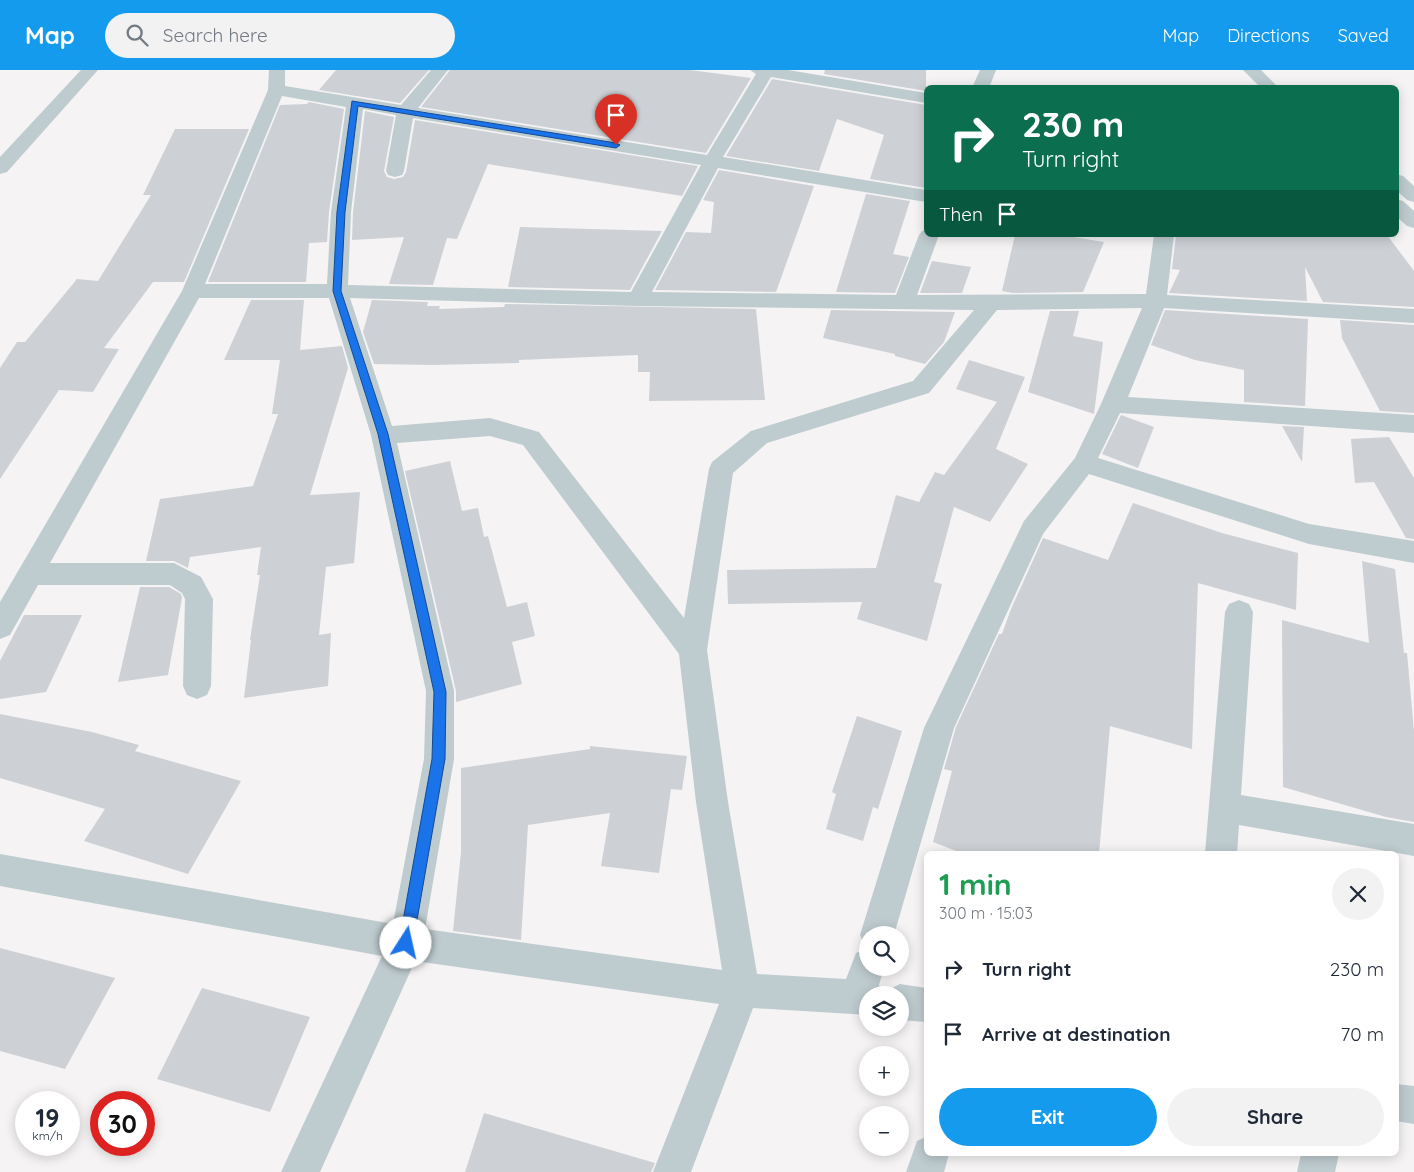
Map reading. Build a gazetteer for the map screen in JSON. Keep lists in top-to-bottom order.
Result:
{
  "page": {
    "header": "Map",
    "search": "Search here",
    "nav": ["Map", "Directions", "Saved"],
    "turn": ["230 m", "Turn right"],
    "then": "Then",
    "heading": ["1 min", "300 m · 15:03"],
    "map_buttons": ["+", "−"],
    "list": [
      {
        "name": "Turn right",
        "value": "230 m"
      },
      {
        "name": "Arrive at destination",
        "value": "70 m"
      }
    ],
    "buttons": ["Exit", "Share"],
    "speed": "19 km/h",
    "limit": "30"
  }
}
